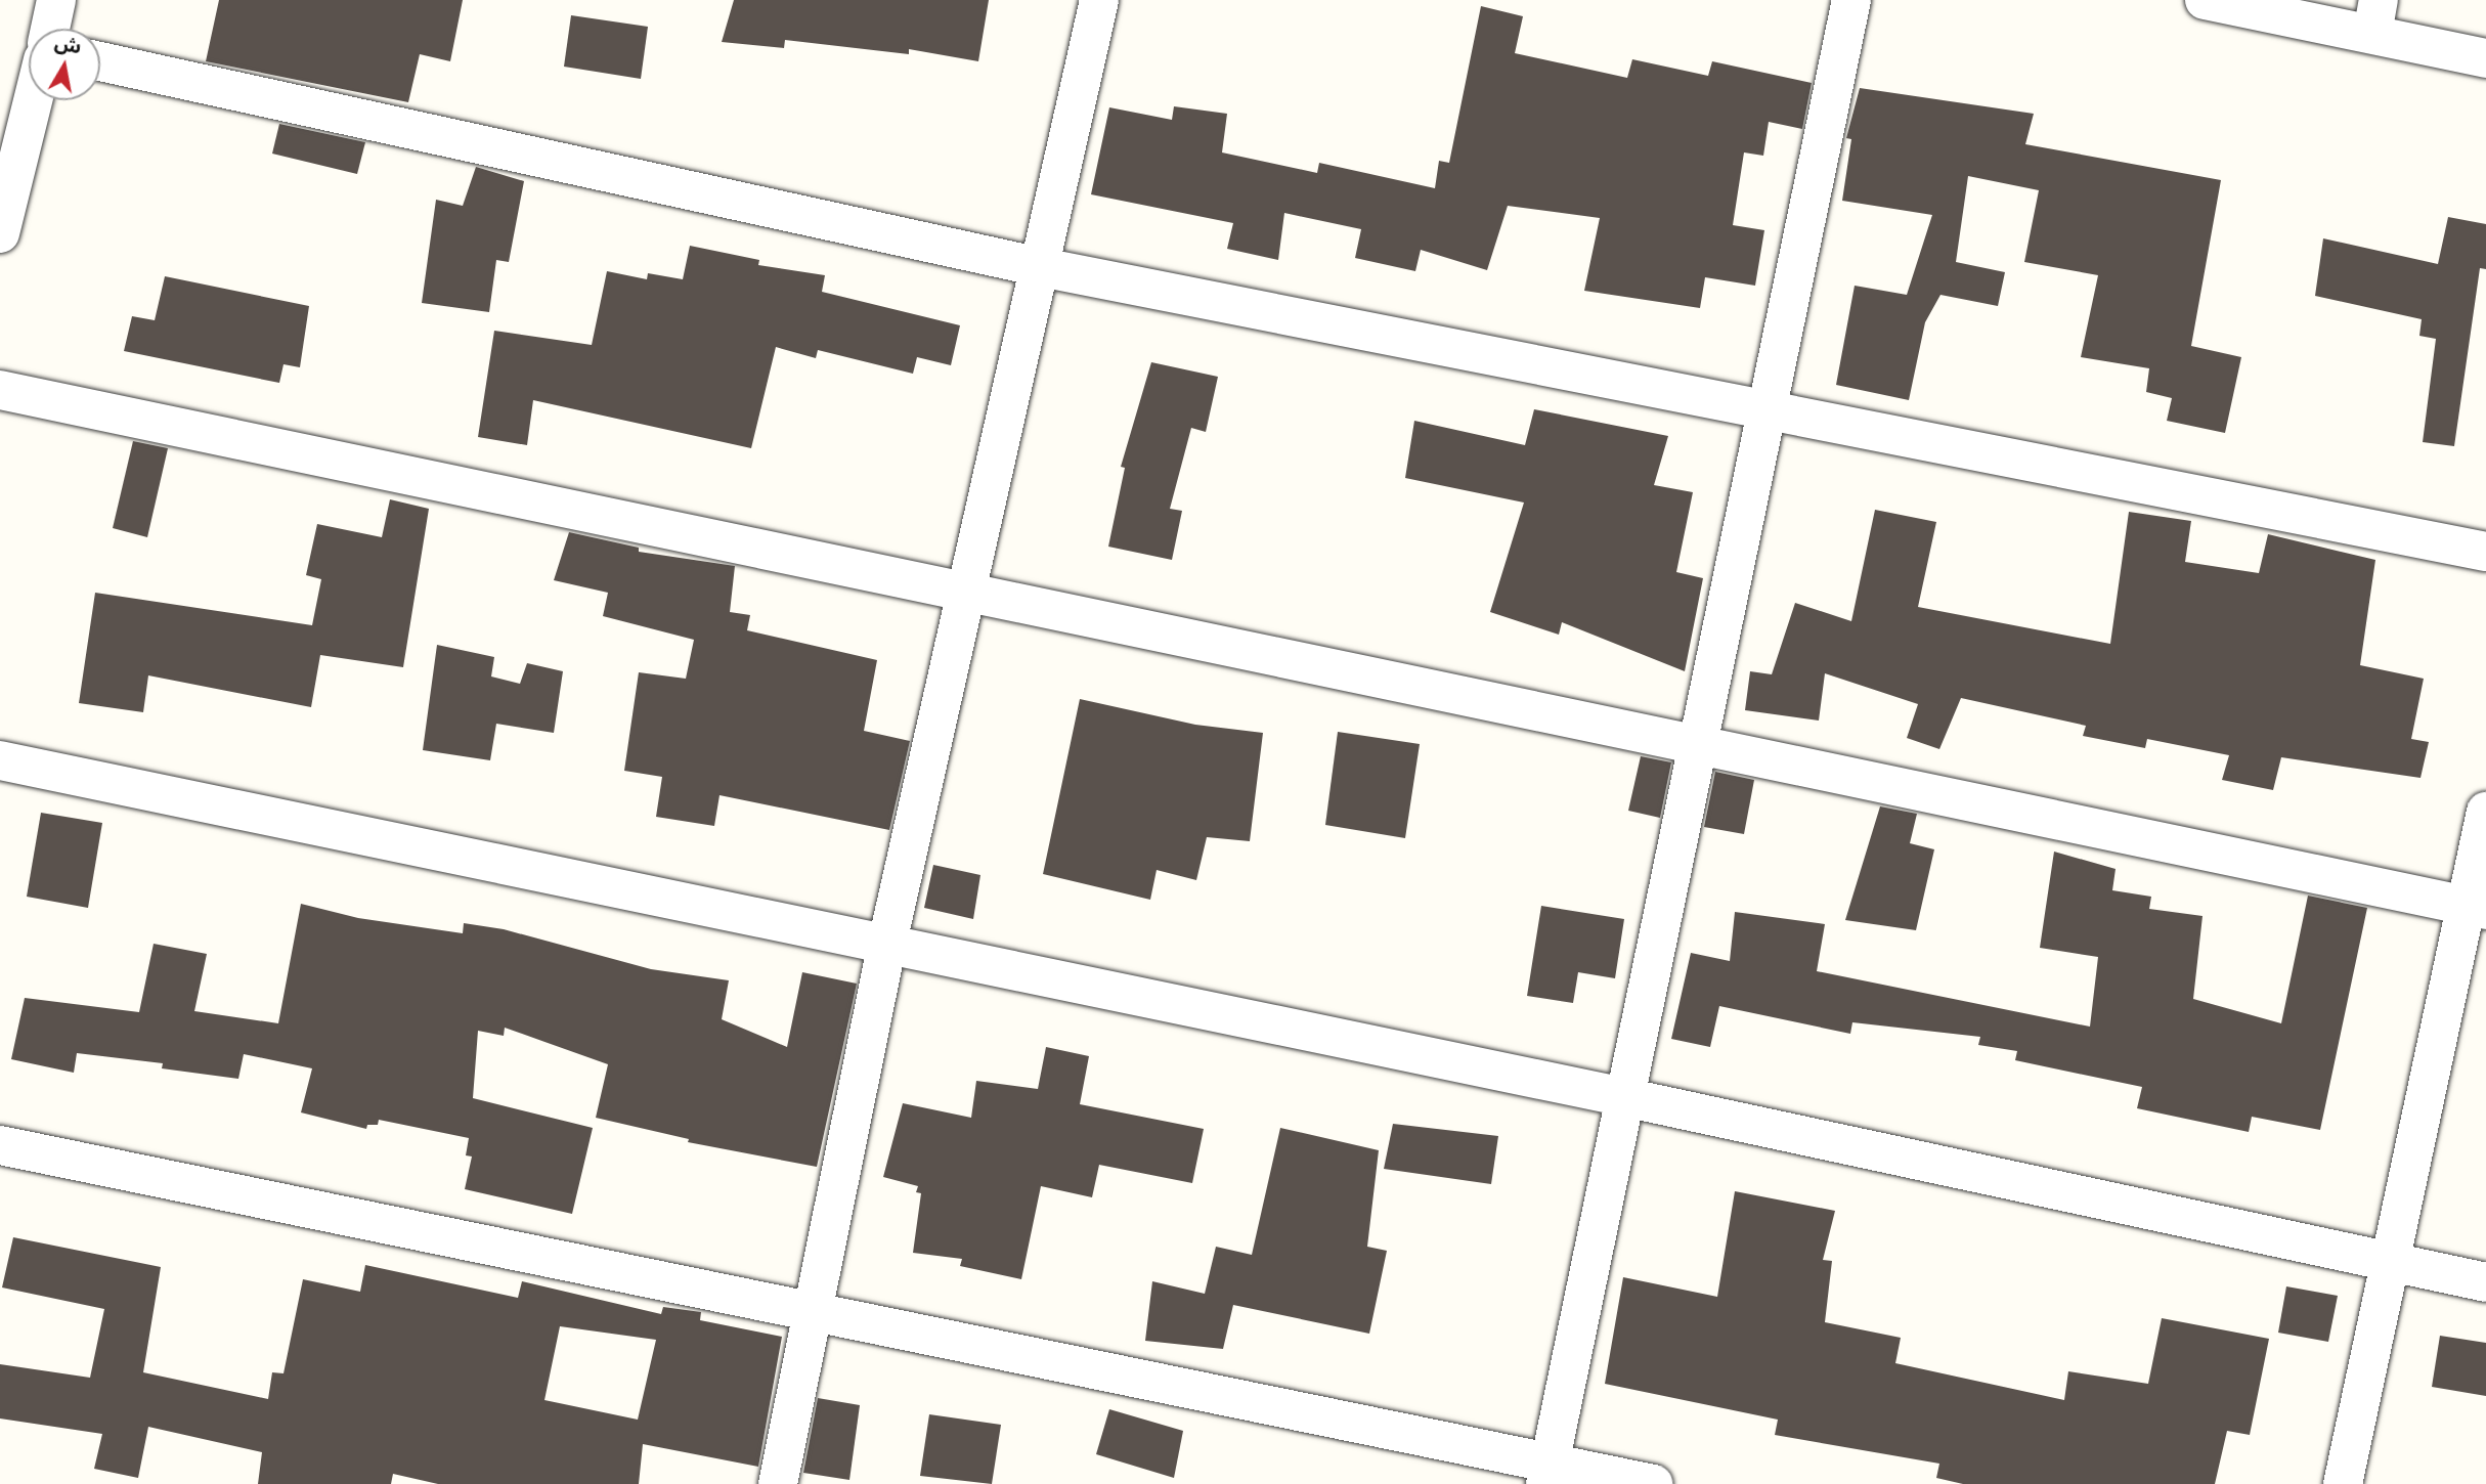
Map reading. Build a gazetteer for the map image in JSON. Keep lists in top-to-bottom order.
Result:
{
  "north": "top"
}
